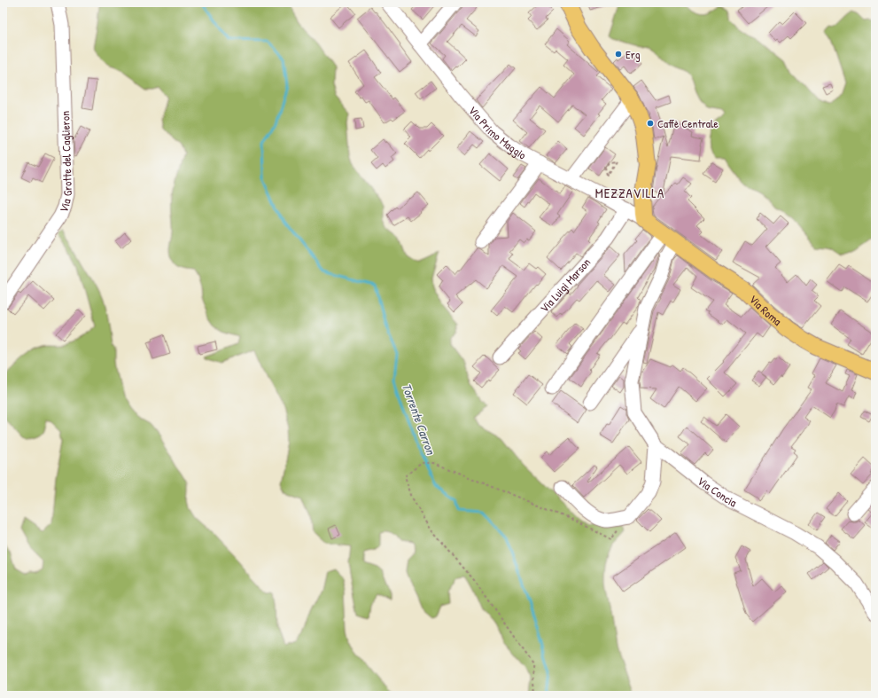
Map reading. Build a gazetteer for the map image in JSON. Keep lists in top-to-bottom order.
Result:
{
  "streets": {
    "main road": ["Via Roma"],
    "street": [
      "Via Primo Maggio",
      "Via Grotte del Caglieron",
      "Via Luigi Marson",
      "Via Concia"
    ]
  },
  "crossings": [
    ["Via Primo Maggio", "Via Luigi Marson"],
    ["Via Primo Maggio", "Via Roma"],
    ["Via Roma", "Via Concia"]
  ],
  "districts": ["MEZZAVILLA"],
  "water": ["Torrente Carron"],
  "places": ["Erg", "Caffè Centrale"]
}
